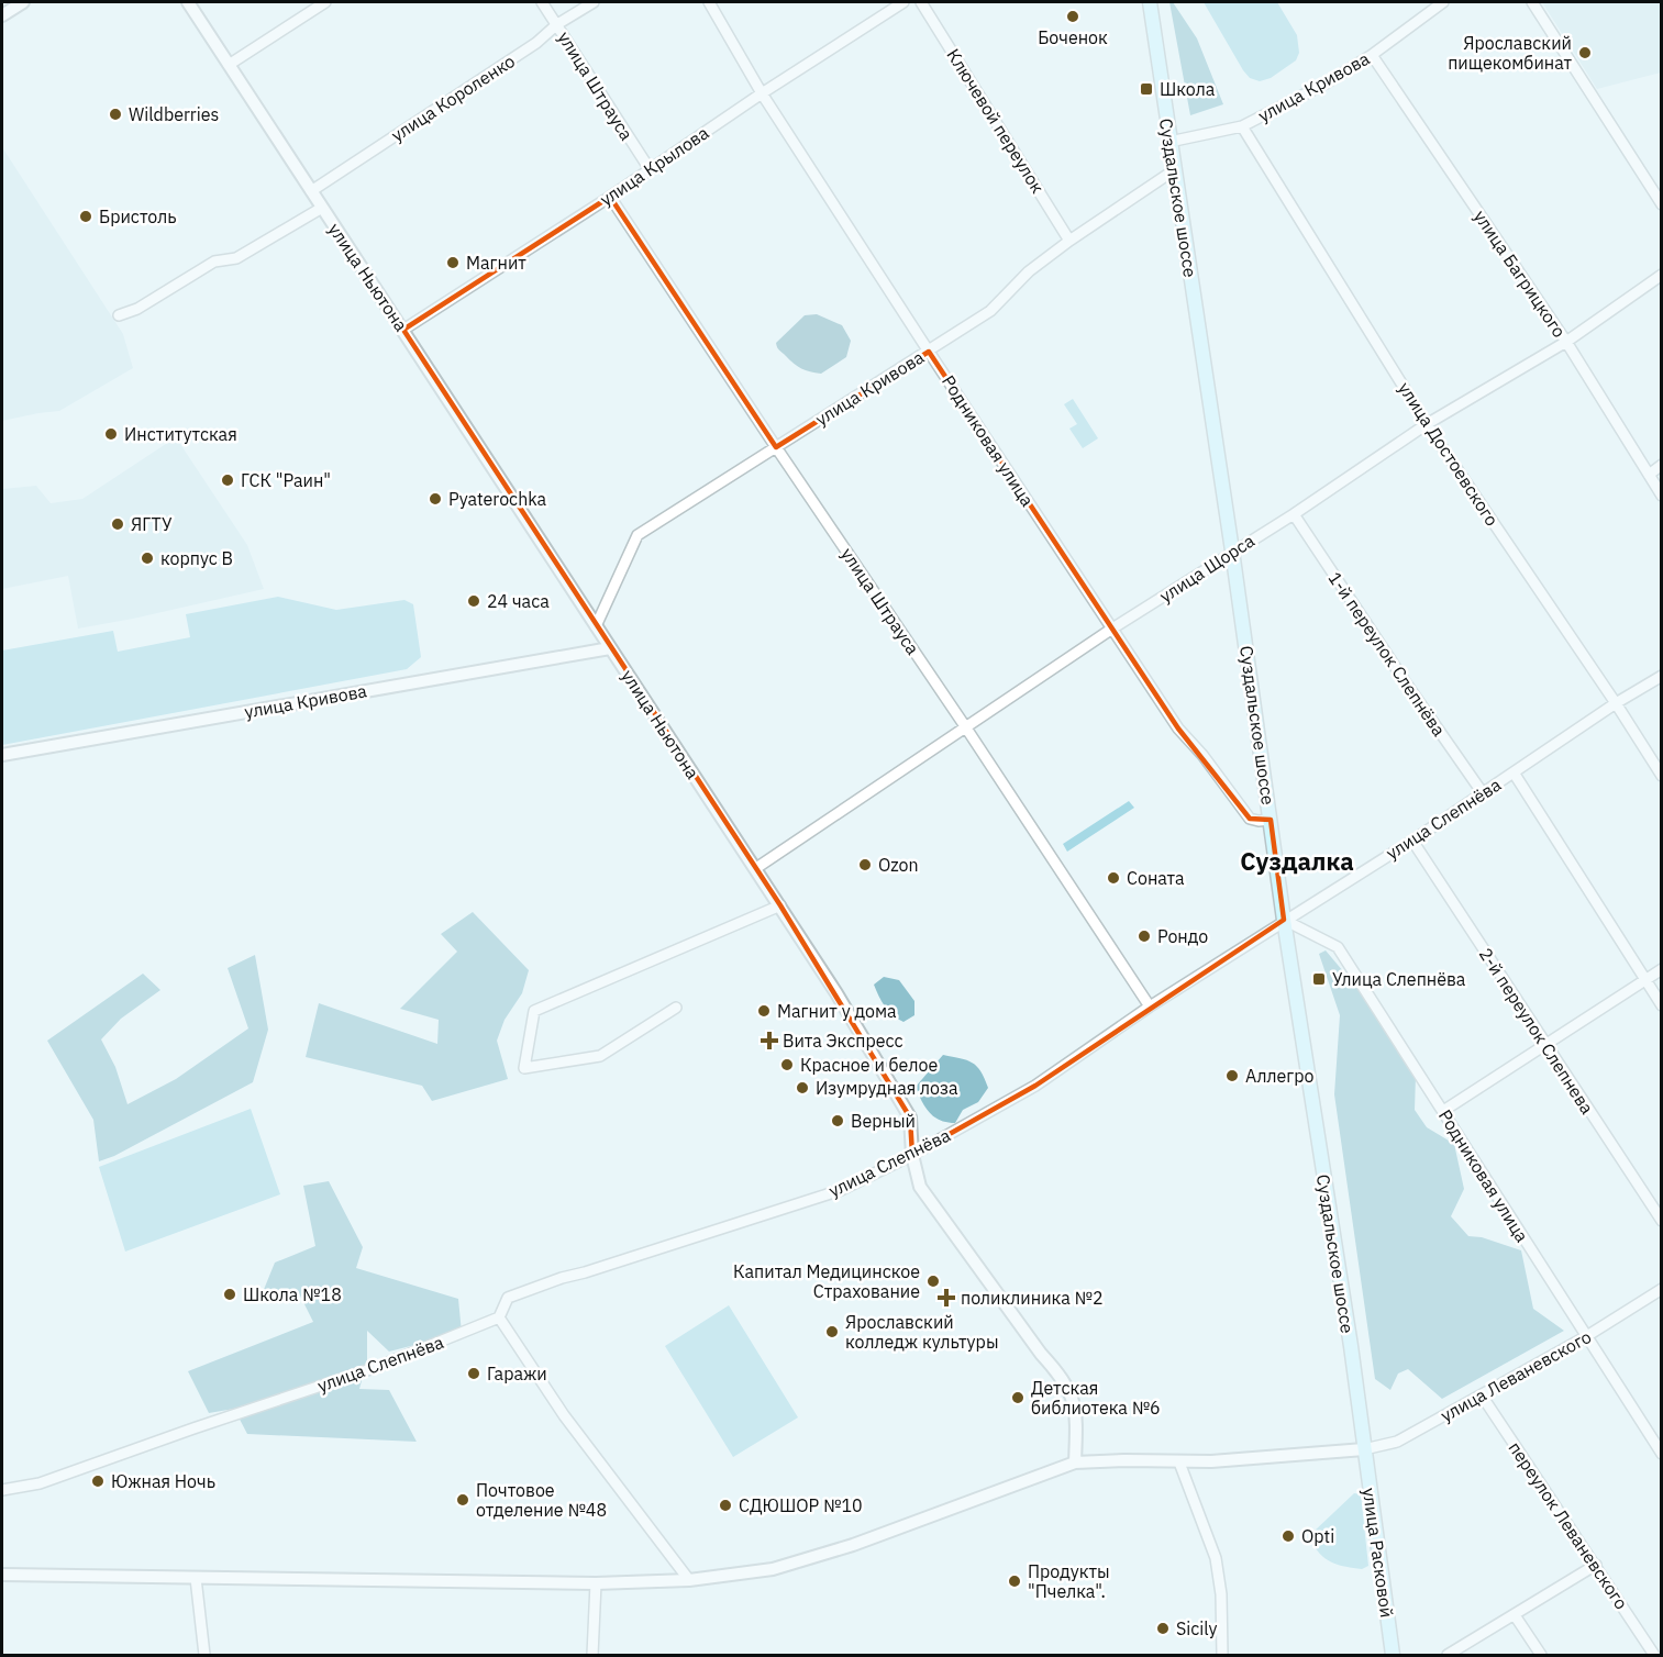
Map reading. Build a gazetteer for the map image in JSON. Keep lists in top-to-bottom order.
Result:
{
  "streets": {
    "main road": ["Суздальское шоссе", "улица Расковой"],
    "street": [
      "улица Штрауса",
      "улица Кривова",
      "улица Короленко",
      "Ключевой переулок",
      "улица Крылова",
      "улица Багрицкого",
      "улица Ньютона",
      "Родниковая улица",
      "улица Достоевского",
      "улица Щорса",
      "1-й переулок Слепнёва",
      "улица Слепнёва",
      "2-й переулок Слепнева",
      "улица Леваневского",
      "переулок Леваневского"
    ]
  },
  "crossings": [
    ["улица Штрауса", "улица Кривова"],
    ["улица Штрауса", "улица Короленко"],
    ["улица Штрауса", "улица Крылова"],
    ["улица Штрауса", "улица Щорса"],
    ["улица Штрауса", "улица Слепнёва"],
    ["улица Кривова", "Ключевой переулок"],
    ["улица Кривова", "Суздальское шоссе"],
    ["улица Кривова", "улица Багрицкого"],
    ["улица Кривова", "улица Ньютона"],
    ["улица Кривова", "Родниковая улица"],
    ["улица Кривова", "улица Достоевского"],
    ["улица Короленко", "улица Ньютона"],
    ["улица Крылова", "улица Ньютона"],
    ["улица Крылова", "Родниковая улица"],
    ["Суздальское шоссе", "Родниковая улица"],
    ["Суздальское шоссе", "улица Щорса"],
    ["Суздальское шоссе", "улица Слепнёва"],
    ["Суздальское шоссе", "улица Леваневского"],
    ["Суздальское шоссе", "улица Расковой"],
    ["улица Багрицкого", "улица Щорса"],
    ["улица Ньютона", "улица Щорса"],
    ["улица Ньютона", "улица Слепнёва"],
    ["Родниковая улица", "улица Щорса"],
    ["Родниковая улица", "улица Слепнёва"],
    ["Родниковая улица", "улица Леваневского"],
    ["улица Достоевского", "улица Щорса"],
    ["улица Достоевского", "улица Слепнёва"],
    ["улица Щорса", "1-й переулок Слепнёва"],
    ["1-й переулок Слепнёва", "улица Слепнёва"],
    ["улица Слепнёва", "2-й переулок Слепнева"],
    ["улица Леваневского", "переулок Леваневского"],
    ["улица Леваневского", "улица Расковой"]
  ],
  "districts": ["Суздалка"],
  "places": {
    "other": [
      "Боченок",
      "Ярославский пищекомбинат",
      "Wildberries",
      "Бристоль",
      "Магнит",
      "Институтская",
      "ГСК \"Раин\"",
      "Pyaterochka",
      "ЯГТУ",
      "корпус В",
      "24 часа",
      "Ozon",
      "Соната",
      "Рондо",
      "Магнит у дома",
      "Красное и белое",
      "Аллегро",
      "Изумрудная лоза",
      "Верный",
      "Капитал Медицинское Страхование",
      "Школа №18",
      "Ярославский колледж культуры",
      "Гаражи",
      "Детская библиотека №6",
      "Южная Ночь",
      "Почтовое отделение №48",
      "СДЮШОР №10",
      "Opti",
      "Продукты \"Пчелка\".",
      "Sicily"
    ],
    "transit": ["Школа", "Улица Слепнёва"],
    "health": ["Вита Экспресс", "поликлиника №2"]
  }
}
